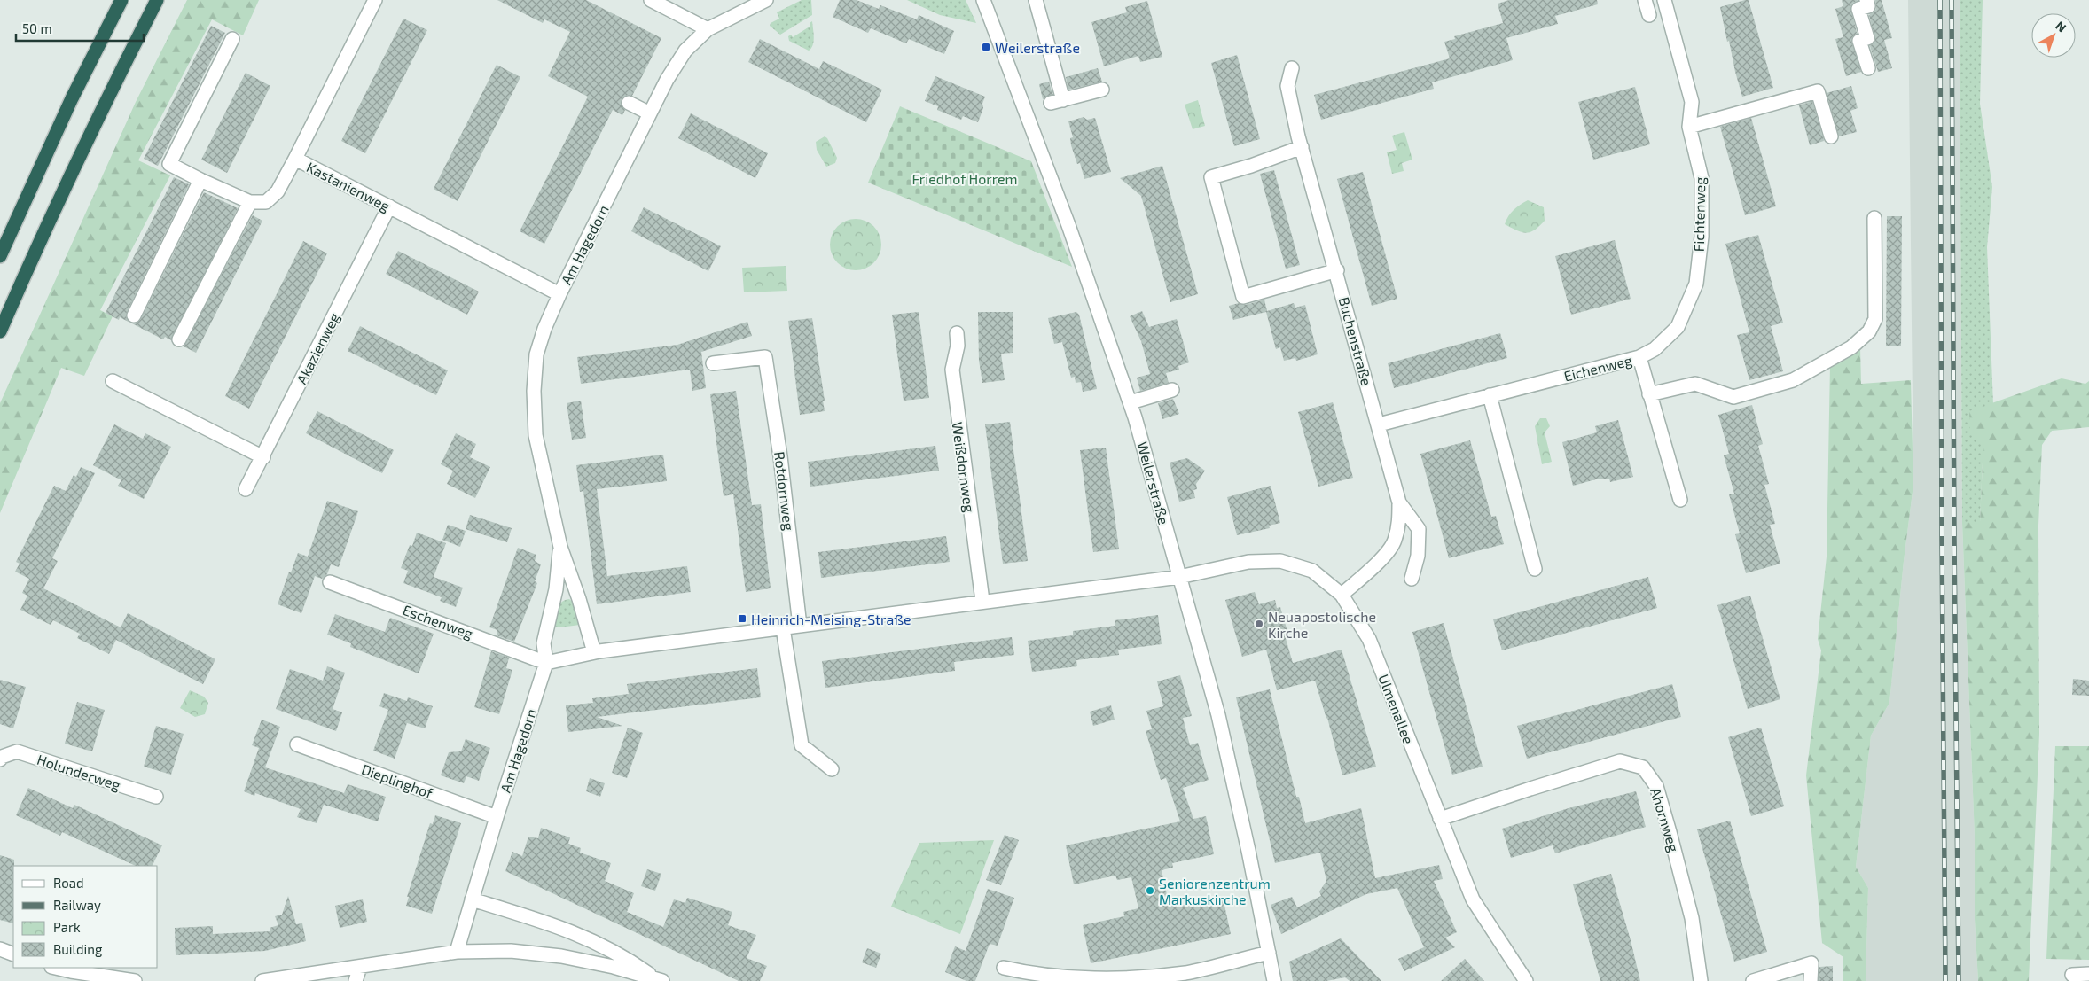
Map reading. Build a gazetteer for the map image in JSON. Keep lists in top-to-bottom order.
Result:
{
  "streets": {
    "street": [
      "Kastanienweg",
      "Fichtenweg",
      "Am Hagedorn",
      "Buchenstraße",
      "Akazienweg",
      "Eichenweg",
      "Weißdornweg",
      "Weilerstraße",
      "Rotdornweg",
      "Eschenweg",
      "Ulmenallee",
      "Holunderweg",
      "Dieplinghof",
      "Ahornweg"
    ]
  },
  "crossings": [
    ["Kastanienweg", "Am Hagedorn"],
    ["Kastanienweg", "Akazienweg"],
    ["Fichtenweg", "Eichenweg"],
    ["Am Hagedorn", "Eschenweg"],
    ["Am Hagedorn", "Dieplinghof"],
    ["Buchenstraße", "Eichenweg"],
    ["Buchenstraße", "Ulmenallee"],
    ["Weilerstraße", "Ulmenallee"],
    ["Ulmenallee", "Ahornweg"]
  ],
  "parks": ["Friedhof Horrem"],
  "places": {
    "transit": ["Weilerstraße", "Heinrich-Meising-Straße"],
    "other": ["Neuapostolische Kirche", "Seniorenzentrum Markuskirche"]
  },
  "legend": [
    "Road",
    "Railway",
    "Park",
    "Building"
  ],
  "scale_bar": "50 m",
  "north": "top right"
}
